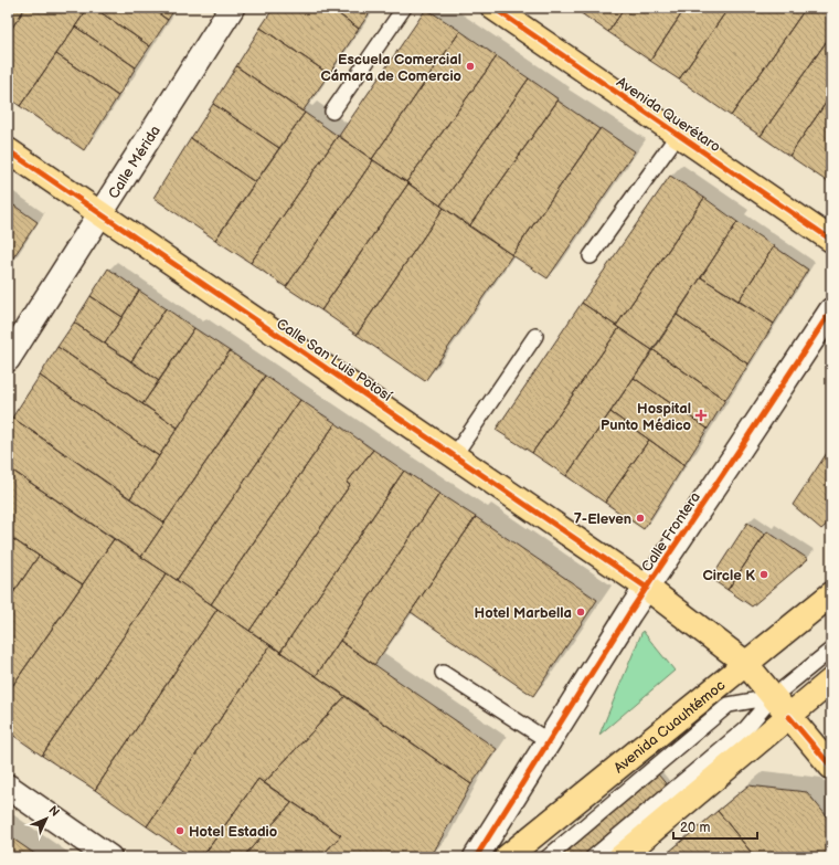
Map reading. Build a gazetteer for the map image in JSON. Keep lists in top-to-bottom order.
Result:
{
  "streets": {
    "main road": ["Avenida Querétaro", "Calle San Luis Potosí", "Avenida Cuauhtémoc"],
    "street": ["Calle Mérida", "Calle Frontera"]
  },
  "crossings": [
    ["Calle Mérida", "Calle San Luis Potosí"],
    ["Calle San Luis Potosí", "Calle Frontera"],
    ["Calle San Luis Potosí", "Avenida Cuauhtémoc"]
  ],
  "places": {
    "other": [
      "Escuela Comercial Cámara de Comercio",
      "7-Eleven",
      "Circle K",
      "Hotel Marbella",
      "Hotel Estadio"
    ],
    "health": ["Hospital Punto Médico"]
  },
  "scale_bar": "20 m",
  "north": "top right"
}
